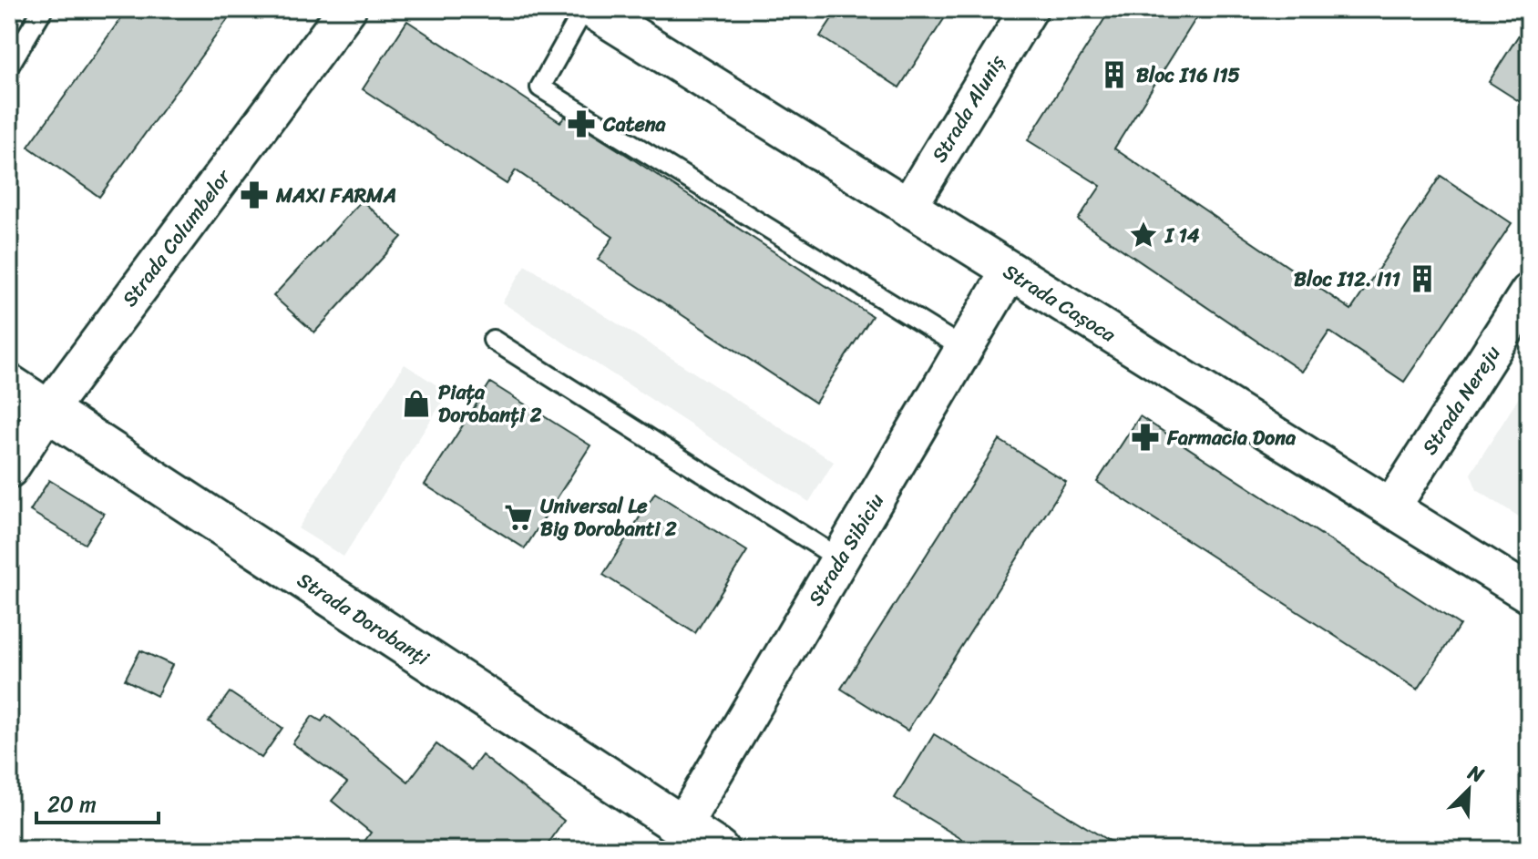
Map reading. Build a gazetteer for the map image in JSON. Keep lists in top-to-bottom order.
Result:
{
  "streets": {
    "main road": ["Strada Dorobanți"],
    "street": [
      "Strada Aluniș",
      "Strada Columbelor",
      "Strada Cașoca",
      "Strada Nereju",
      "Strada Sibiciu"
    ]
  },
  "crossings": [
    ["Strada Aluniș", "Strada Cașoca"],
    ["Strada Columbelor", "Strada Dorobanți"],
    ["Strada Cașoca", "Strada Nereju"],
    ["Strada Cașoca", "Strada Sibiciu"],
    ["Strada Sibiciu", "Strada Dorobanți"]
  ],
  "places": {
    "building": ["Bloc I16 I15", "Bloc I12. I11"],
    "pharmacy": ["Catena", "MAXI FARMA", "Farmacia Dona"],
    "place": ["I 14"],
    "shop": ["Piața Dorobanți 2"],
    "supermarket": ["Universal Le Big Dorobanti 2"]
  },
  "scale_bar": "20 m",
  "north": "top right"
}
